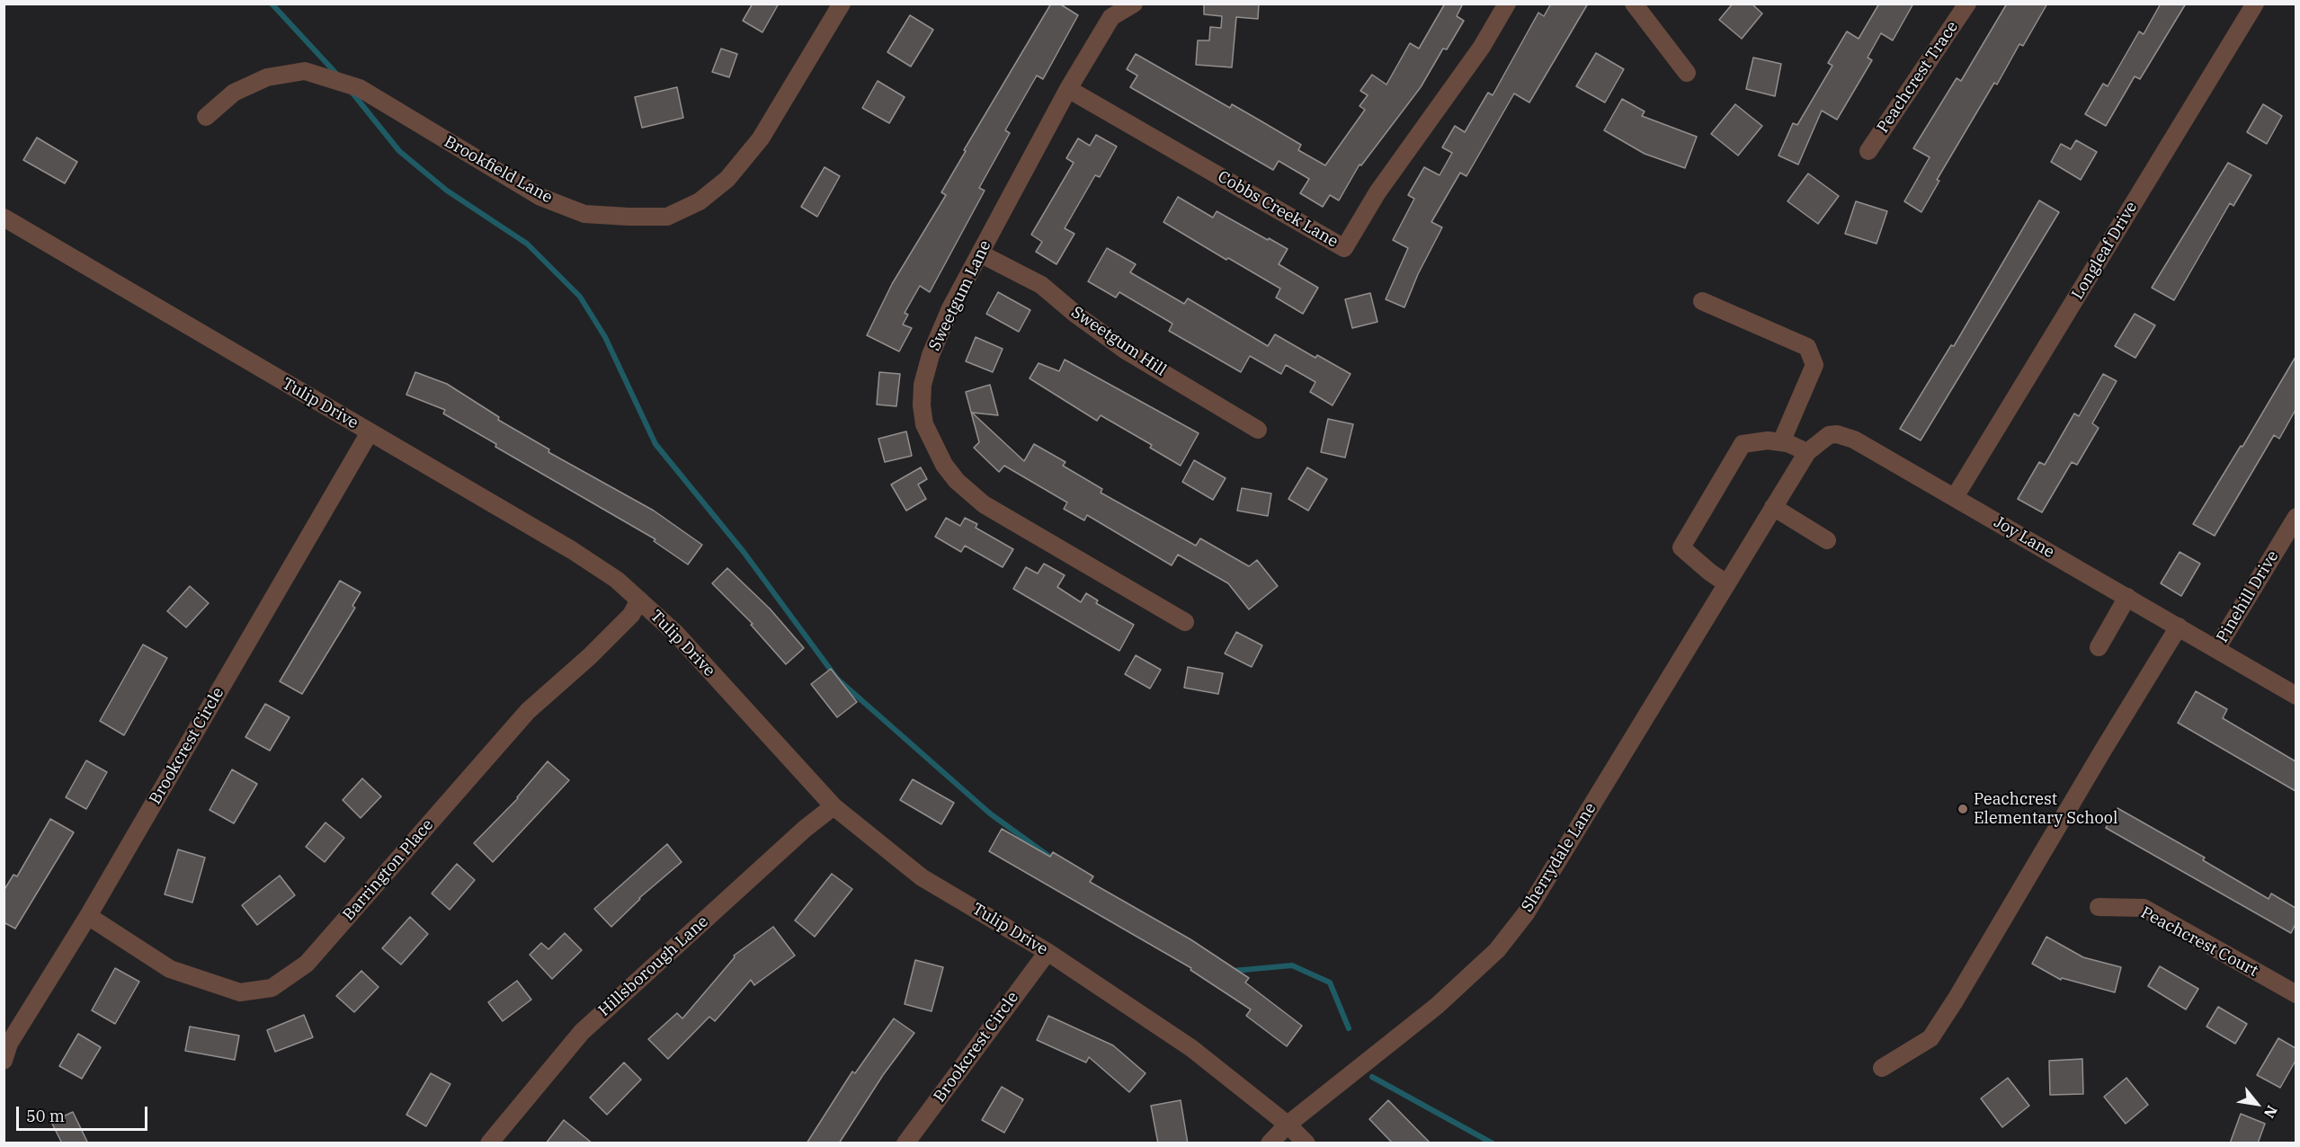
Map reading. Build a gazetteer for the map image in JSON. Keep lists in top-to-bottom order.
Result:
{
  "streets": {
    "street": [
      "Peachcrest Trace",
      "Brookfield Lane",
      "Cobbs Creek Lane",
      "Longleaf Drive",
      "Sweetgum Lane",
      "Sweetgum Hill",
      "Tulip Drive",
      "Joy Lane",
      "Pinehill Drive",
      "Brookcrest Circle",
      "Sherrydale Lane",
      "Barrington Place",
      "Peachcrest Court",
      "Hillsborough Lane"
    ]
  },
  "crossings": [
    ["Cobbs Creek Lane", "Sweetgum Lane"],
    ["Longleaf Drive", "Joy Lane"],
    ["Sweetgum Lane", "Sweetgum Hill"],
    ["Tulip Drive", "Brookcrest Circle"],
    ["Tulip Drive", "Sherrydale Lane"],
    ["Tulip Drive", "Barrington Place"],
    ["Tulip Drive", "Hillsborough Lane"],
    ["Joy Lane", "Pinehill Drive"],
    ["Joy Lane", "Sherrydale Lane"],
    ["Brookcrest Circle", "Barrington Place"]
  ],
  "places": ["Peachcrest Elementary School"],
  "scale_bar": "50 m",
  "north": "bottom right"
}
